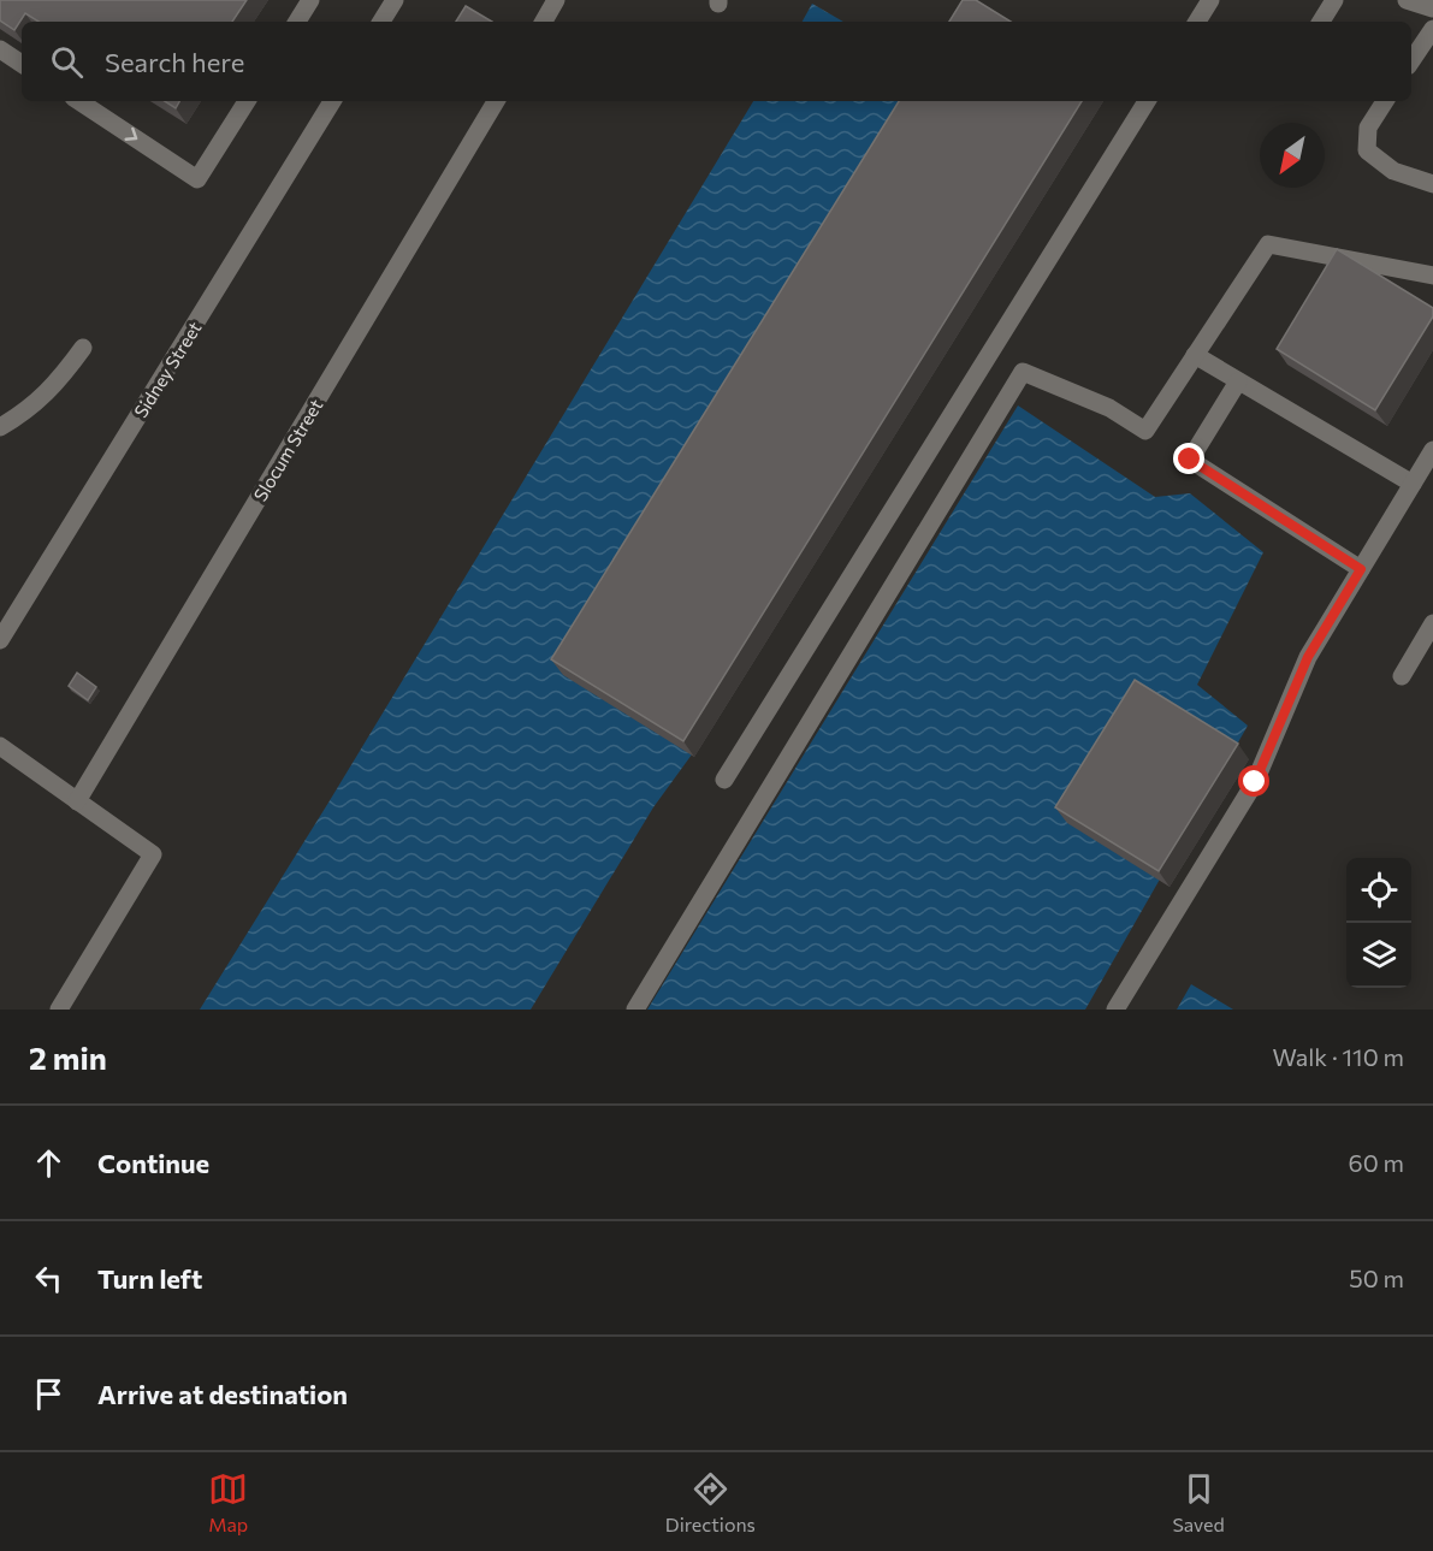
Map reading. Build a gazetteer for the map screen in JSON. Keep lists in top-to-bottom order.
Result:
{
  "streets": {
    "street": ["Sidney Street", "Slocum Street"]
  },
  "north": "bottom left",
  "page": {
    "search": "Search here",
    "heading": ["2 min", "Walk · 110 m"],
    "list": [
      ["Continue", "60 m"],
      ["Turn left", "50 m"],
      "Arrive at destination"
    ],
    "nav": ["Map", "Directions", "Saved"]
  }
}
